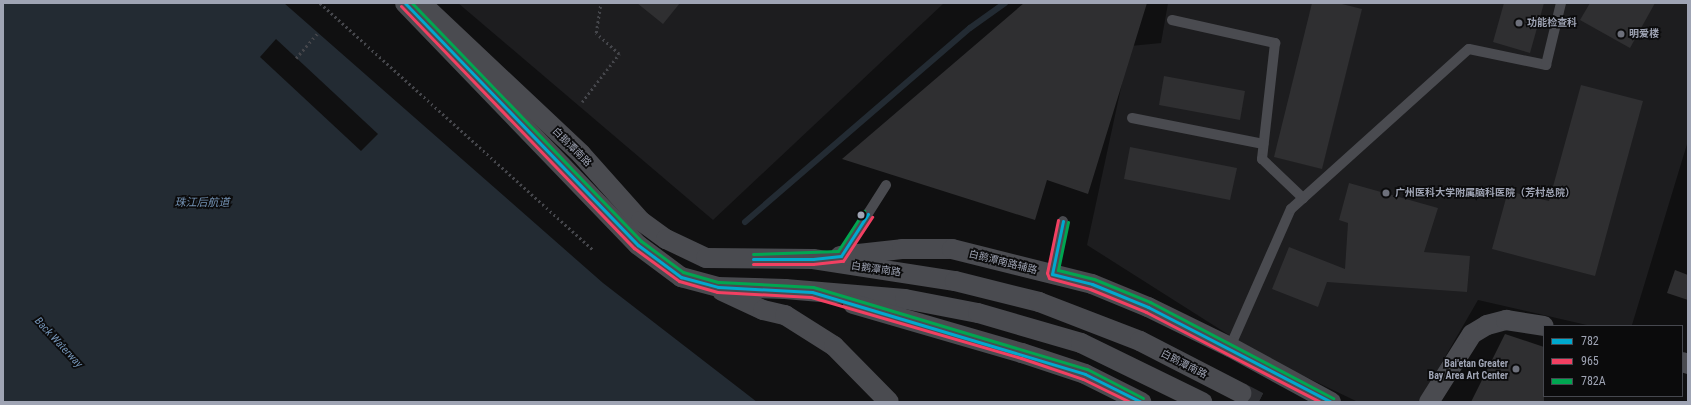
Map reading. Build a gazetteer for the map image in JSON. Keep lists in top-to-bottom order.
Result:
{
  "streets": {
    "street": ["白鹅潭南路", "白鹅潭南路辅路"]
  },
  "crossings": [
    ["白鹅潭南路", "白鹅潭南路辅路"]
  ],
  "water": ["珠江后航道", "Back Waterway"],
  "places": [
    "功能检查科",
    "明爱楼",
    "广州医科大学附属脑科医院（芳村总院）",
    "Bai'etan Greater Bay Area Art Center"
  ],
  "lines": ["transit line 782", "transit line 782A", "transit line 965"],
  "legend": ["782", "965", "782A"]
}
